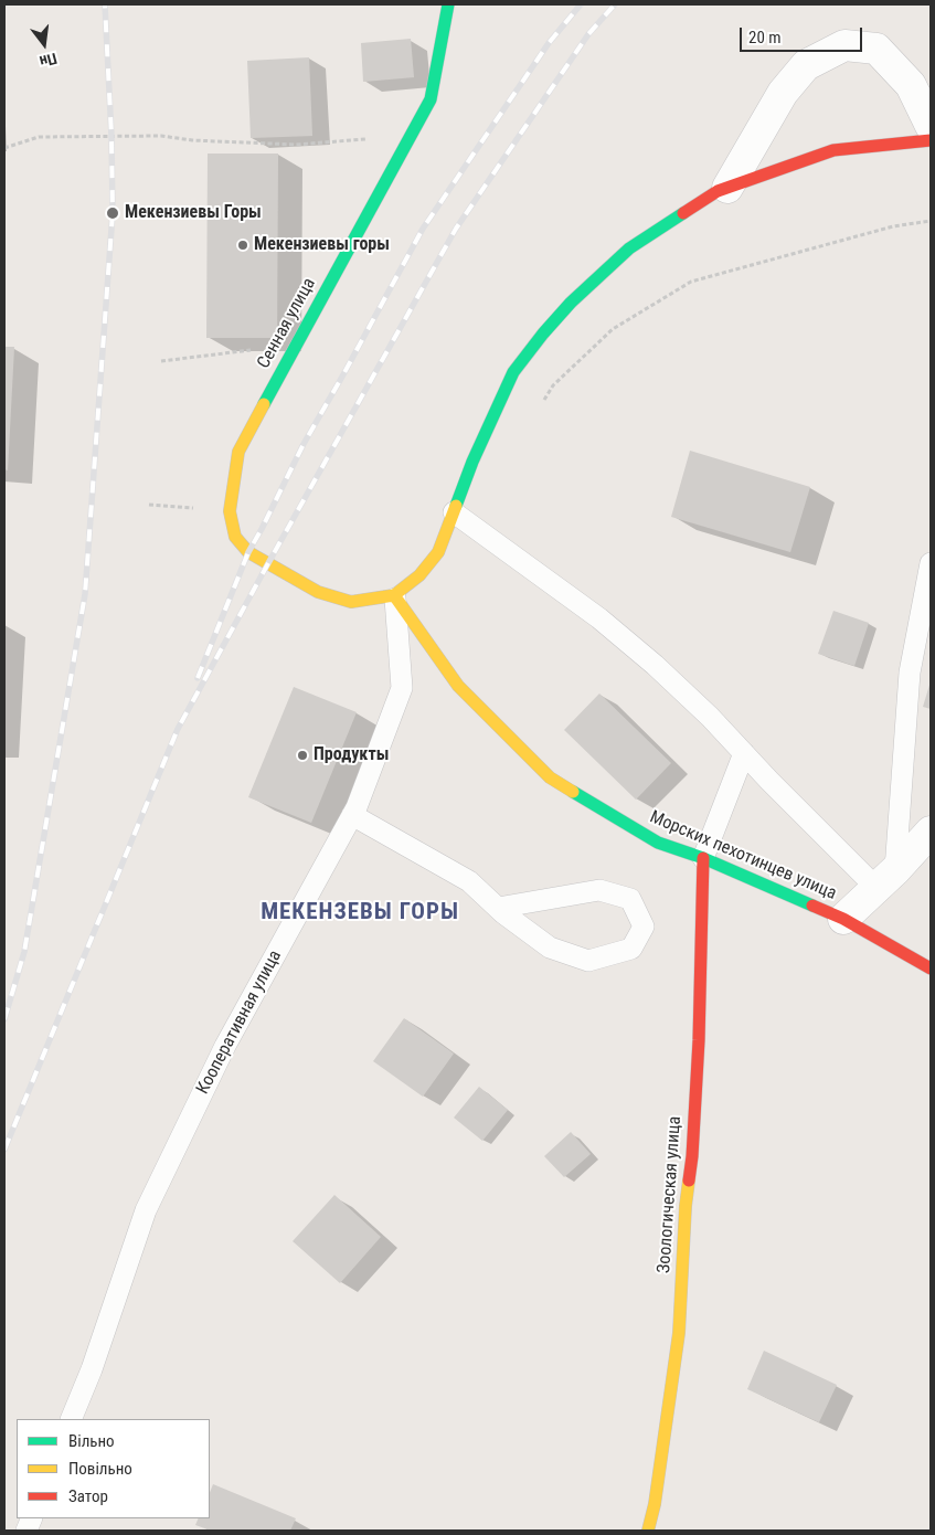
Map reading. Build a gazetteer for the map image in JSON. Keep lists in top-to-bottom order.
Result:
{
  "streets": {
    "main road": ["Сенная улица", "Морских пехотинцев улица", "Зоологическая улица"],
    "lane": ["Кооперативная улица"]
  },
  "crossings": [
    ["Морских пехотинцев улица", "Кооперативная улица"],
    ["Морских пехотинцев улица", "Зоологическая улица"]
  ],
  "districts": ["МЕКЕНЗЕВЫ ГОРЫ"],
  "places": ["Мекензиевы Горы", "Мекензиевы горы", "Продукты"],
  "legend": ["Вільно", "Повільно", "Затор"],
  "scale_bar": "20 m",
  "north": "bottom"
}
